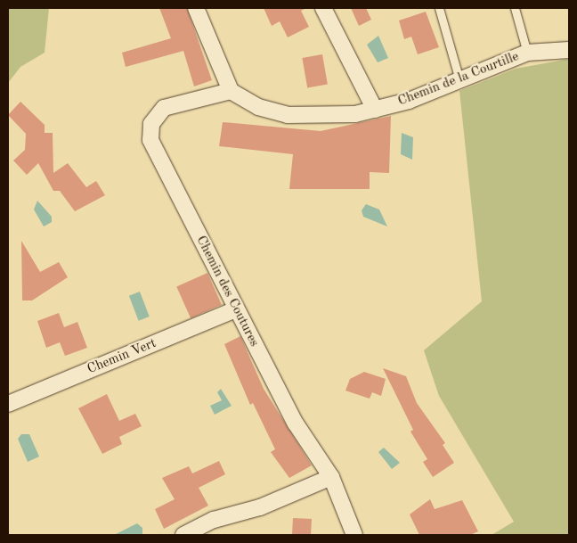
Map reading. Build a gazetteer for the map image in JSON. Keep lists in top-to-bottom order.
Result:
{
  "streets": {
    "street": ["Chemin de la Courtille", "Chemin des Coutures", "Chemin Vert"]
  },
  "crossings": [
    ["Chemin de la Courtille", "Chemin des Coutures"],
    ["Chemin des Coutures", "Chemin Vert"]
  ]
}
